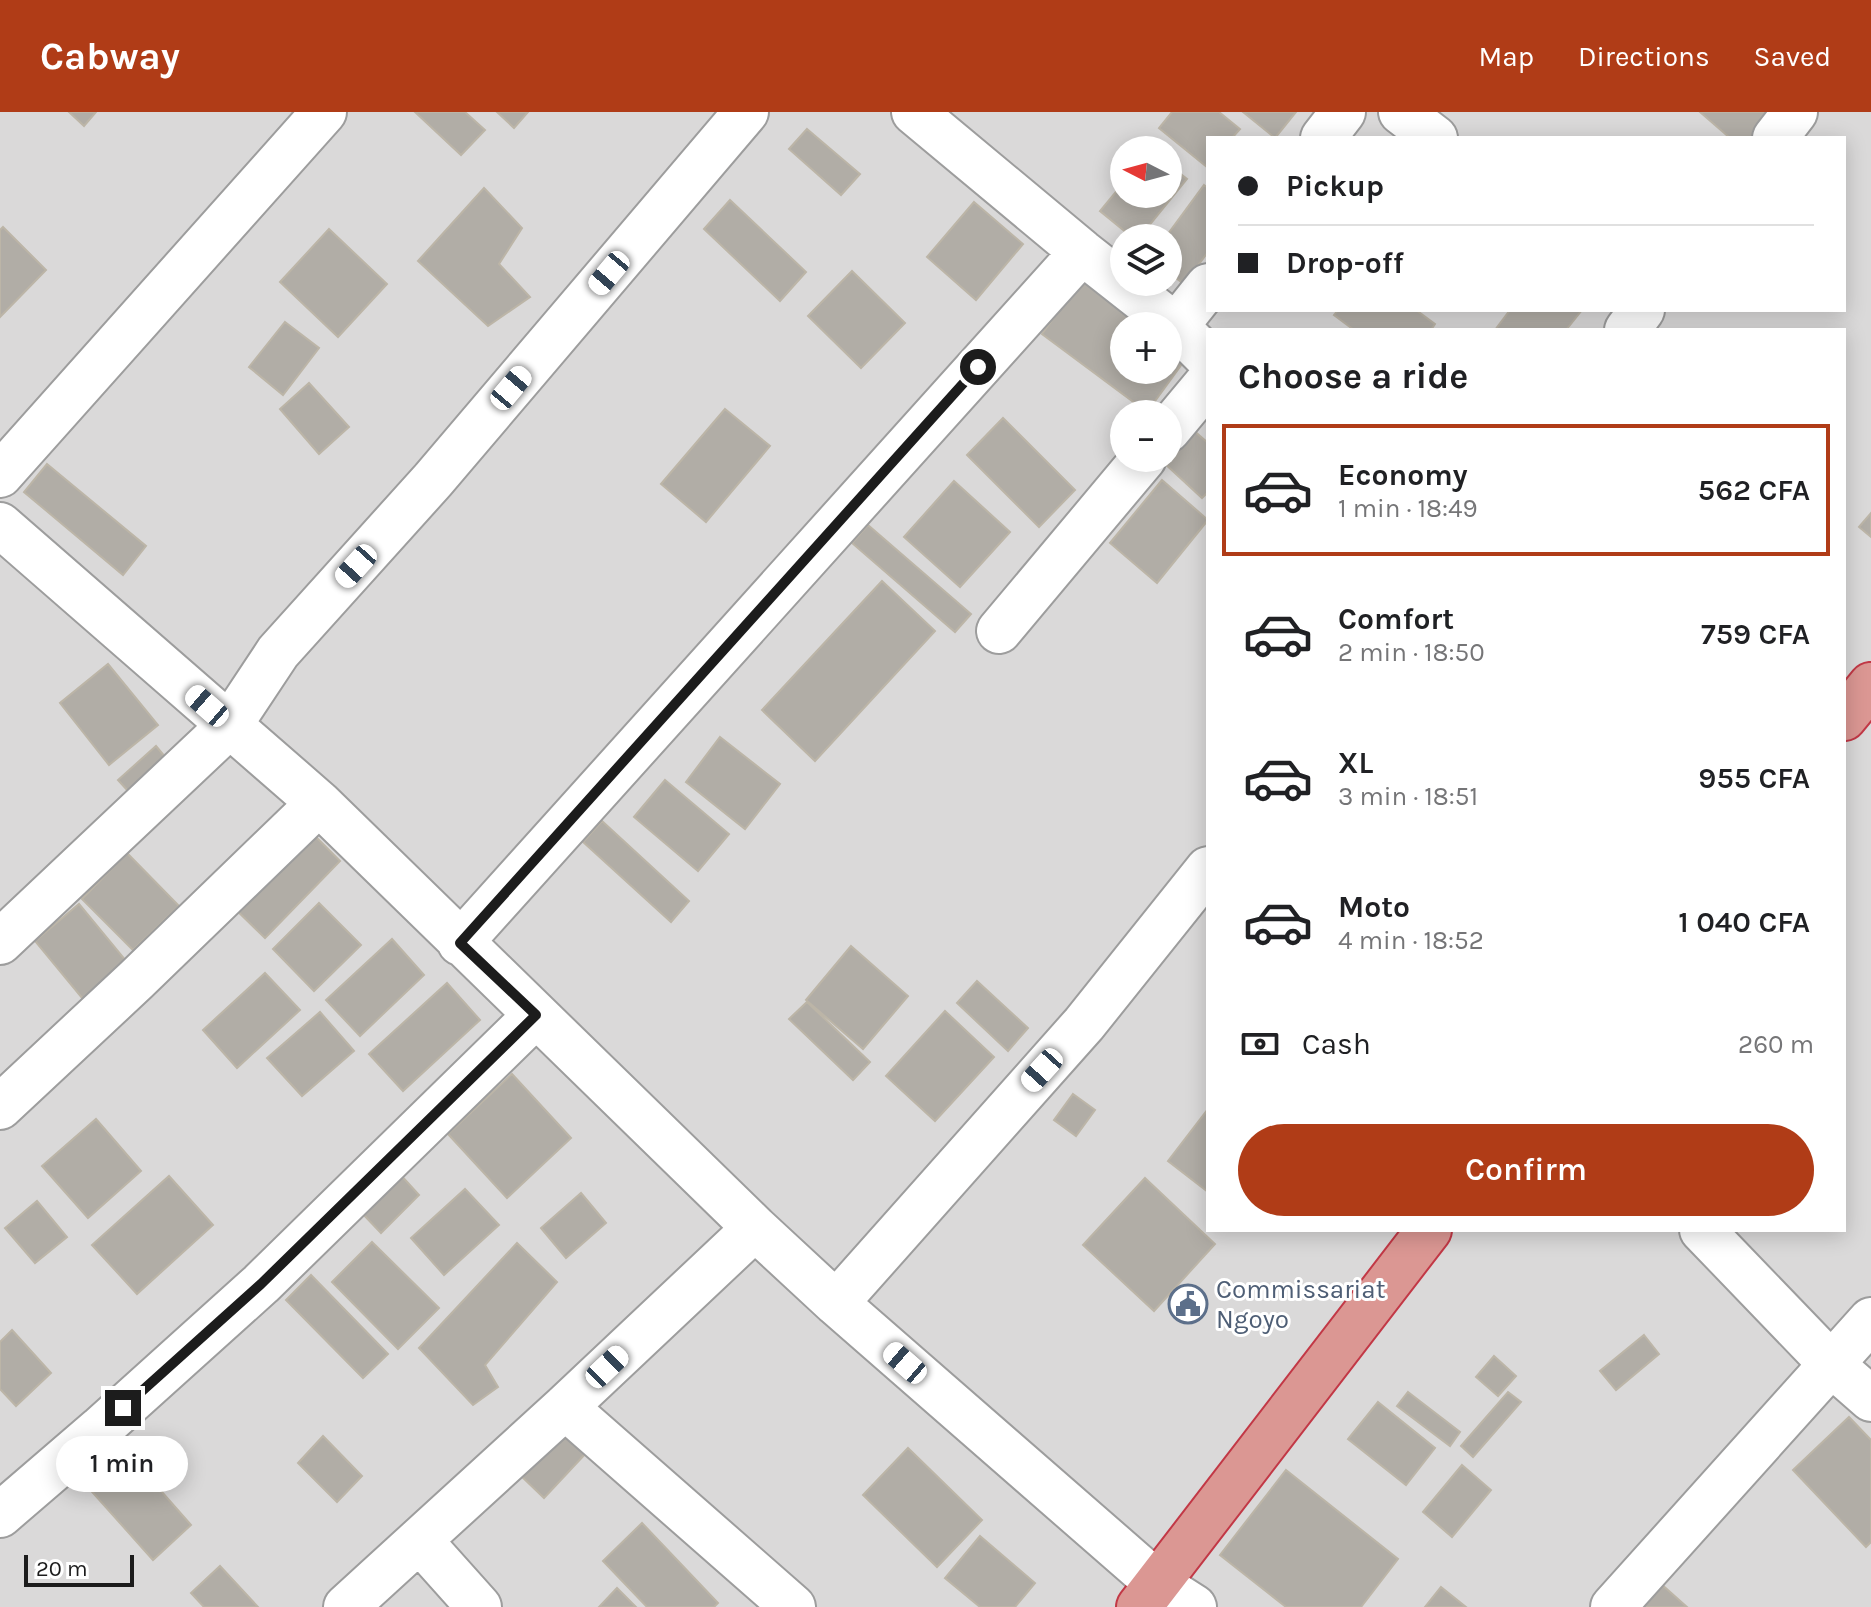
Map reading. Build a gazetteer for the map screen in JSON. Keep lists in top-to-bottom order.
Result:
{
  "places": {
    "public building": ["Commissariat Ngoyo"]
  },
  "scale_bar": "20 m",
  "north": "left",
  "page": {
    "header": "Cabway",
    "nav": ["Map", "Directions", "Saved"],
    "map_buttons": ["+", "−"],
    "banner": ["Pickup", "Drop-off"],
    "heading": "Choose a ride",
    "list": [
      {
        "name": "Economy",
        "note": "1 min · 18:49",
        "value": "562 CFA"
      },
      {
        "name": "Comfort",
        "note": "2 min · 18:50",
        "value": "759 CFA"
      },
      {
        "name": "XL",
        "note": "3 min · 18:51",
        "value": "955 CFA"
      },
      {
        "name": "Moto",
        "note": "4 min · 18:52",
        "value": "1 040 CFA"
      }
    ],
    "pay": ["Cash", "260 m"],
    "buttons": "Confirm",
    "bubble": "1 min",
    "scale": "20 m"
  }
}
